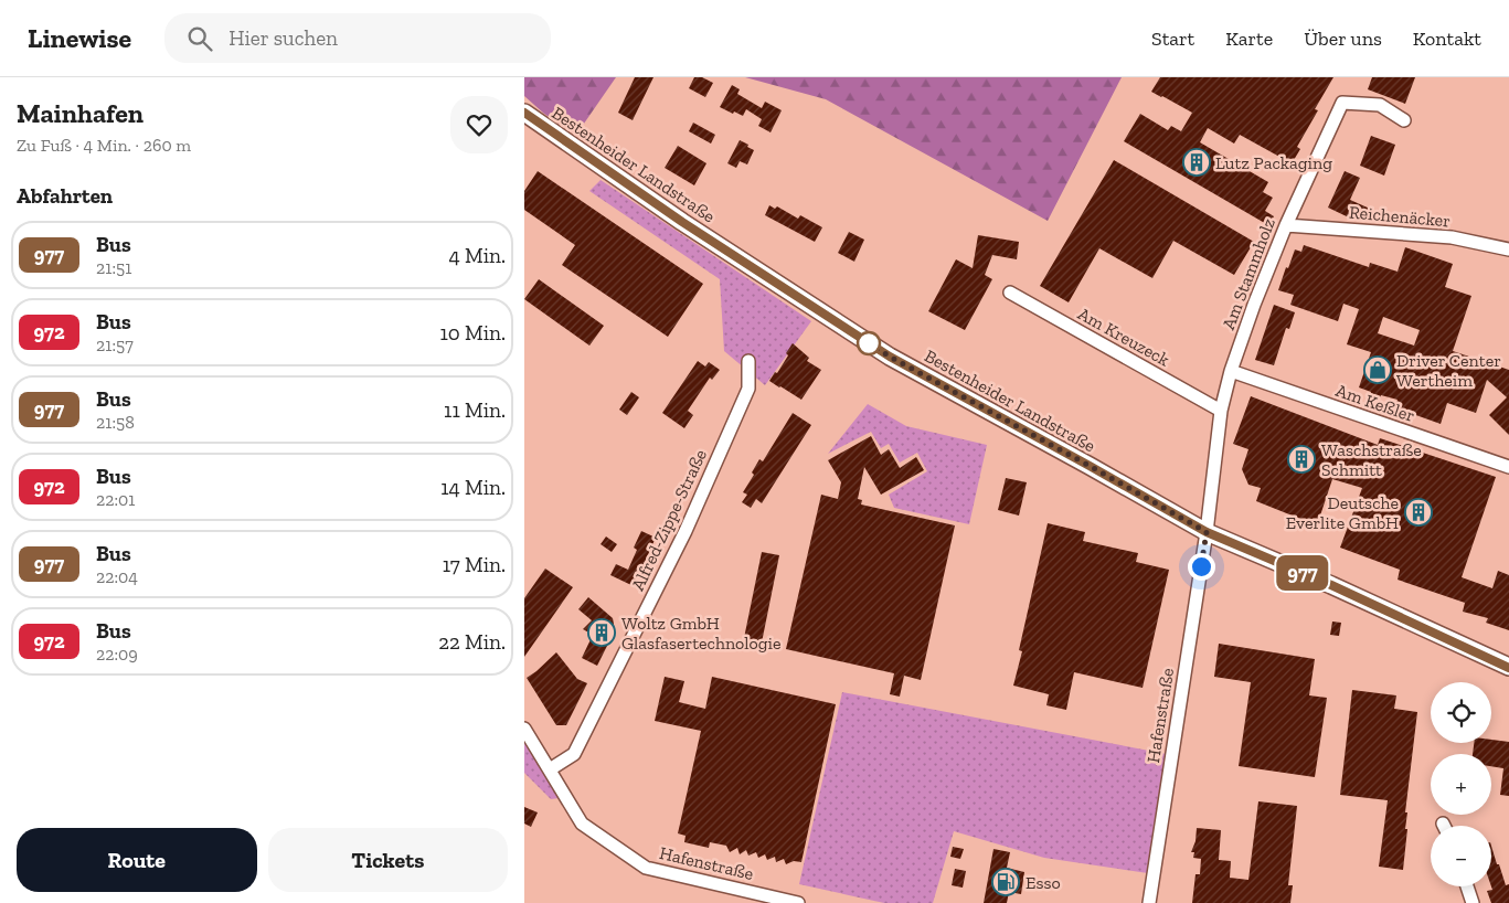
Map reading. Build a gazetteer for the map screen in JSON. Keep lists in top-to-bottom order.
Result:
{
  "streets": {
    "main road": ["Bestenheider Landstraße"],
    "street": [
      "Reichenäcker",
      "Am Stammholz",
      "Am Kreuzeck",
      "Am Keßler",
      "Alfred-Zippe-Straße",
      "Hafenstraße"
    ]
  },
  "crossings": [
    ["Bestenheider Landstraße", "Am Stammholz"],
    ["Bestenheider Landstraße", "Hafenstraße"],
    ["Reichenäcker", "Am Stammholz"],
    ["Am Stammholz", "Am Kreuzeck"],
    ["Am Stammholz", "Am Keßler"],
    ["Am Stammholz", "Hafenstraße"],
    ["Alfred-Zippe-Straße", "Hafenstraße"]
  ],
  "places": {
    "building": [
      "Lutz Packaging",
      "Waschstraße Schmitt",
      "Deutsche Everlite GmbH",
      "Woltz GmbH Glasfasertechnologie"
    ],
    "shop": ["Driver Center Wertheim"],
    "fuel station": ["Esso"]
  },
  "lines": ["bus line 977"],
  "page": {
    "header": "Linewise",
    "search": "Hier suchen",
    "nav": [
      "Start",
      "Karte",
      "Über uns",
      "Kontakt"
    ],
    "heading": [
      ["Mainhafen", "Zu Fuß · 4 Min. · 260 m"],
      "Abfahrten"
    ],
    "on_map": "977",
    "list": [
      {
        "mark": "977",
        "name": "Bus",
        "note": "21:51",
        "value": "4 Min."
      },
      {
        "mark": "972",
        "name": "Bus",
        "note": "21:57",
        "value": "10 Min."
      },
      {
        "mark": "977",
        "name": "Bus",
        "note": "21:58",
        "value": "11 Min."
      },
      {
        "mark": "972",
        "name": "Bus",
        "note": "22:01",
        "value": "14 Min."
      },
      {
        "mark": "977",
        "name": "Bus",
        "note": "22:04",
        "value": "17 Min."
      },
      {
        "mark": "972",
        "name": "Bus",
        "note": "22:09",
        "value": "22 Min."
      }
    ],
    "map_buttons": ["+", "−"],
    "buttons": ["Route", "Tickets"]
  }
}
